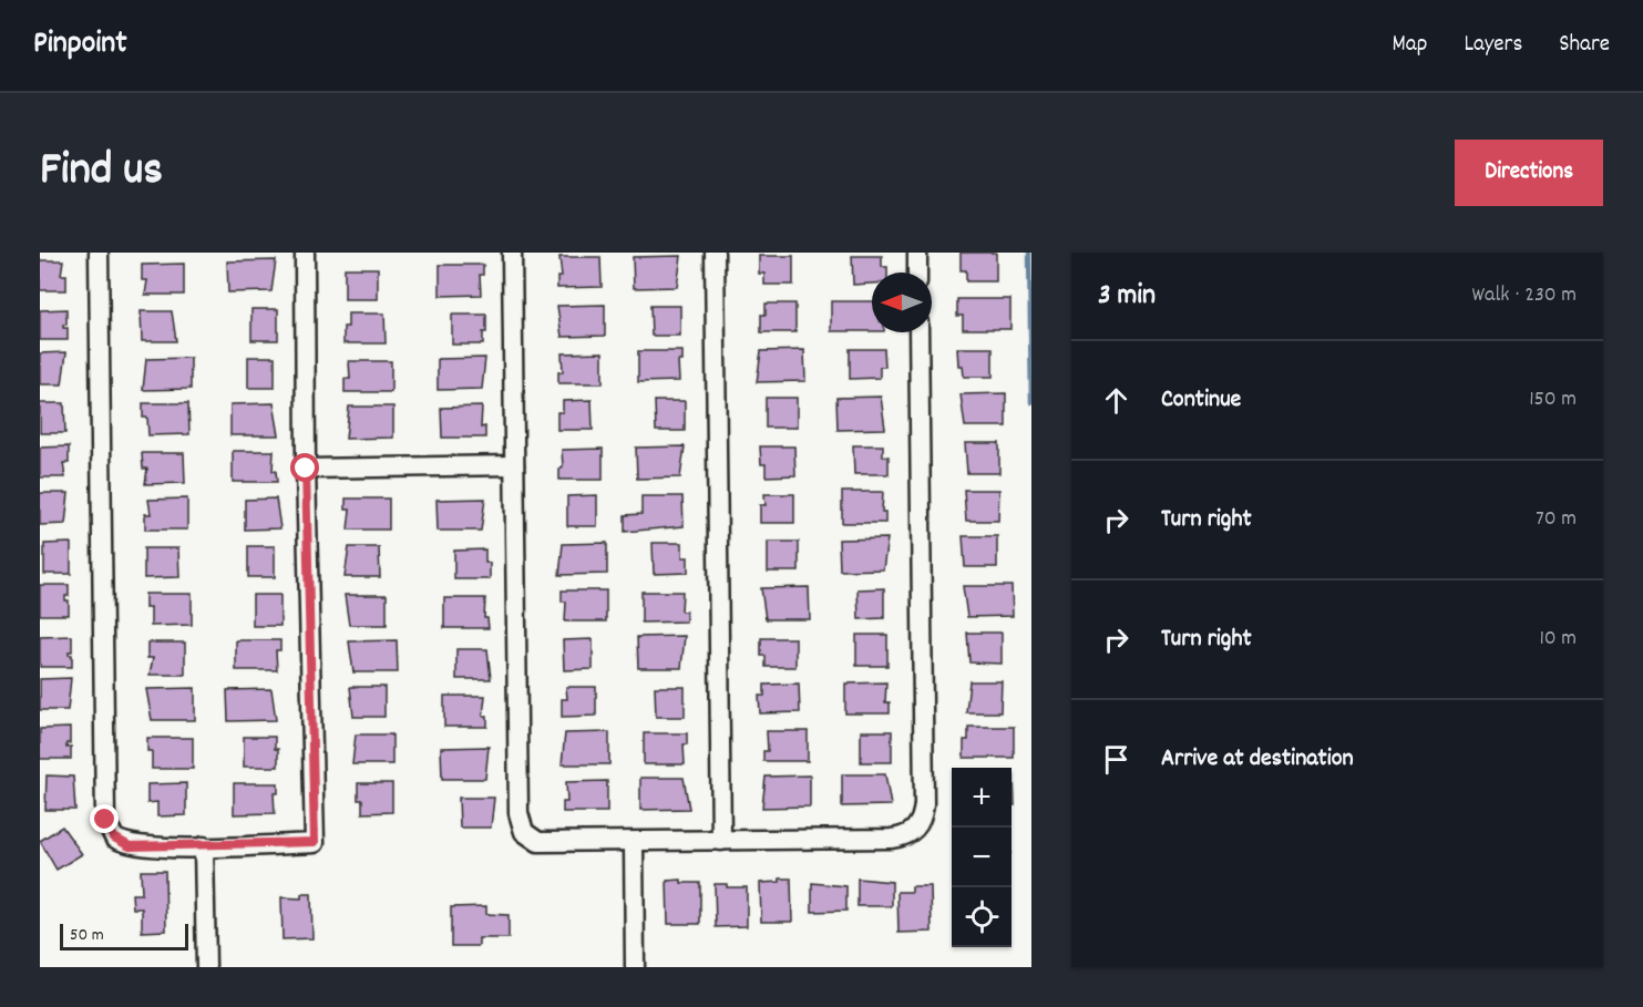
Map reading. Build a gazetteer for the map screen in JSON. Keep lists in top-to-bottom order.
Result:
{
  "scale_bar": "50 m",
  "north": "left",
  "page": {
    "header": "Pinpoint",
    "nav": ["Map", "Layers", "Share"],
    "title": "Find us",
    "buttons": "Directions",
    "heading": ["3 min", "Walk · 230 m"],
    "list": [
      ["Continue", "150 m"],
      ["Turn right", "70 m"],
      ["Turn right", "10 m"],
      "Arrive at destination"
    ],
    "map_buttons": ["+", "−"],
    "scale": "50 m"
  }
}
